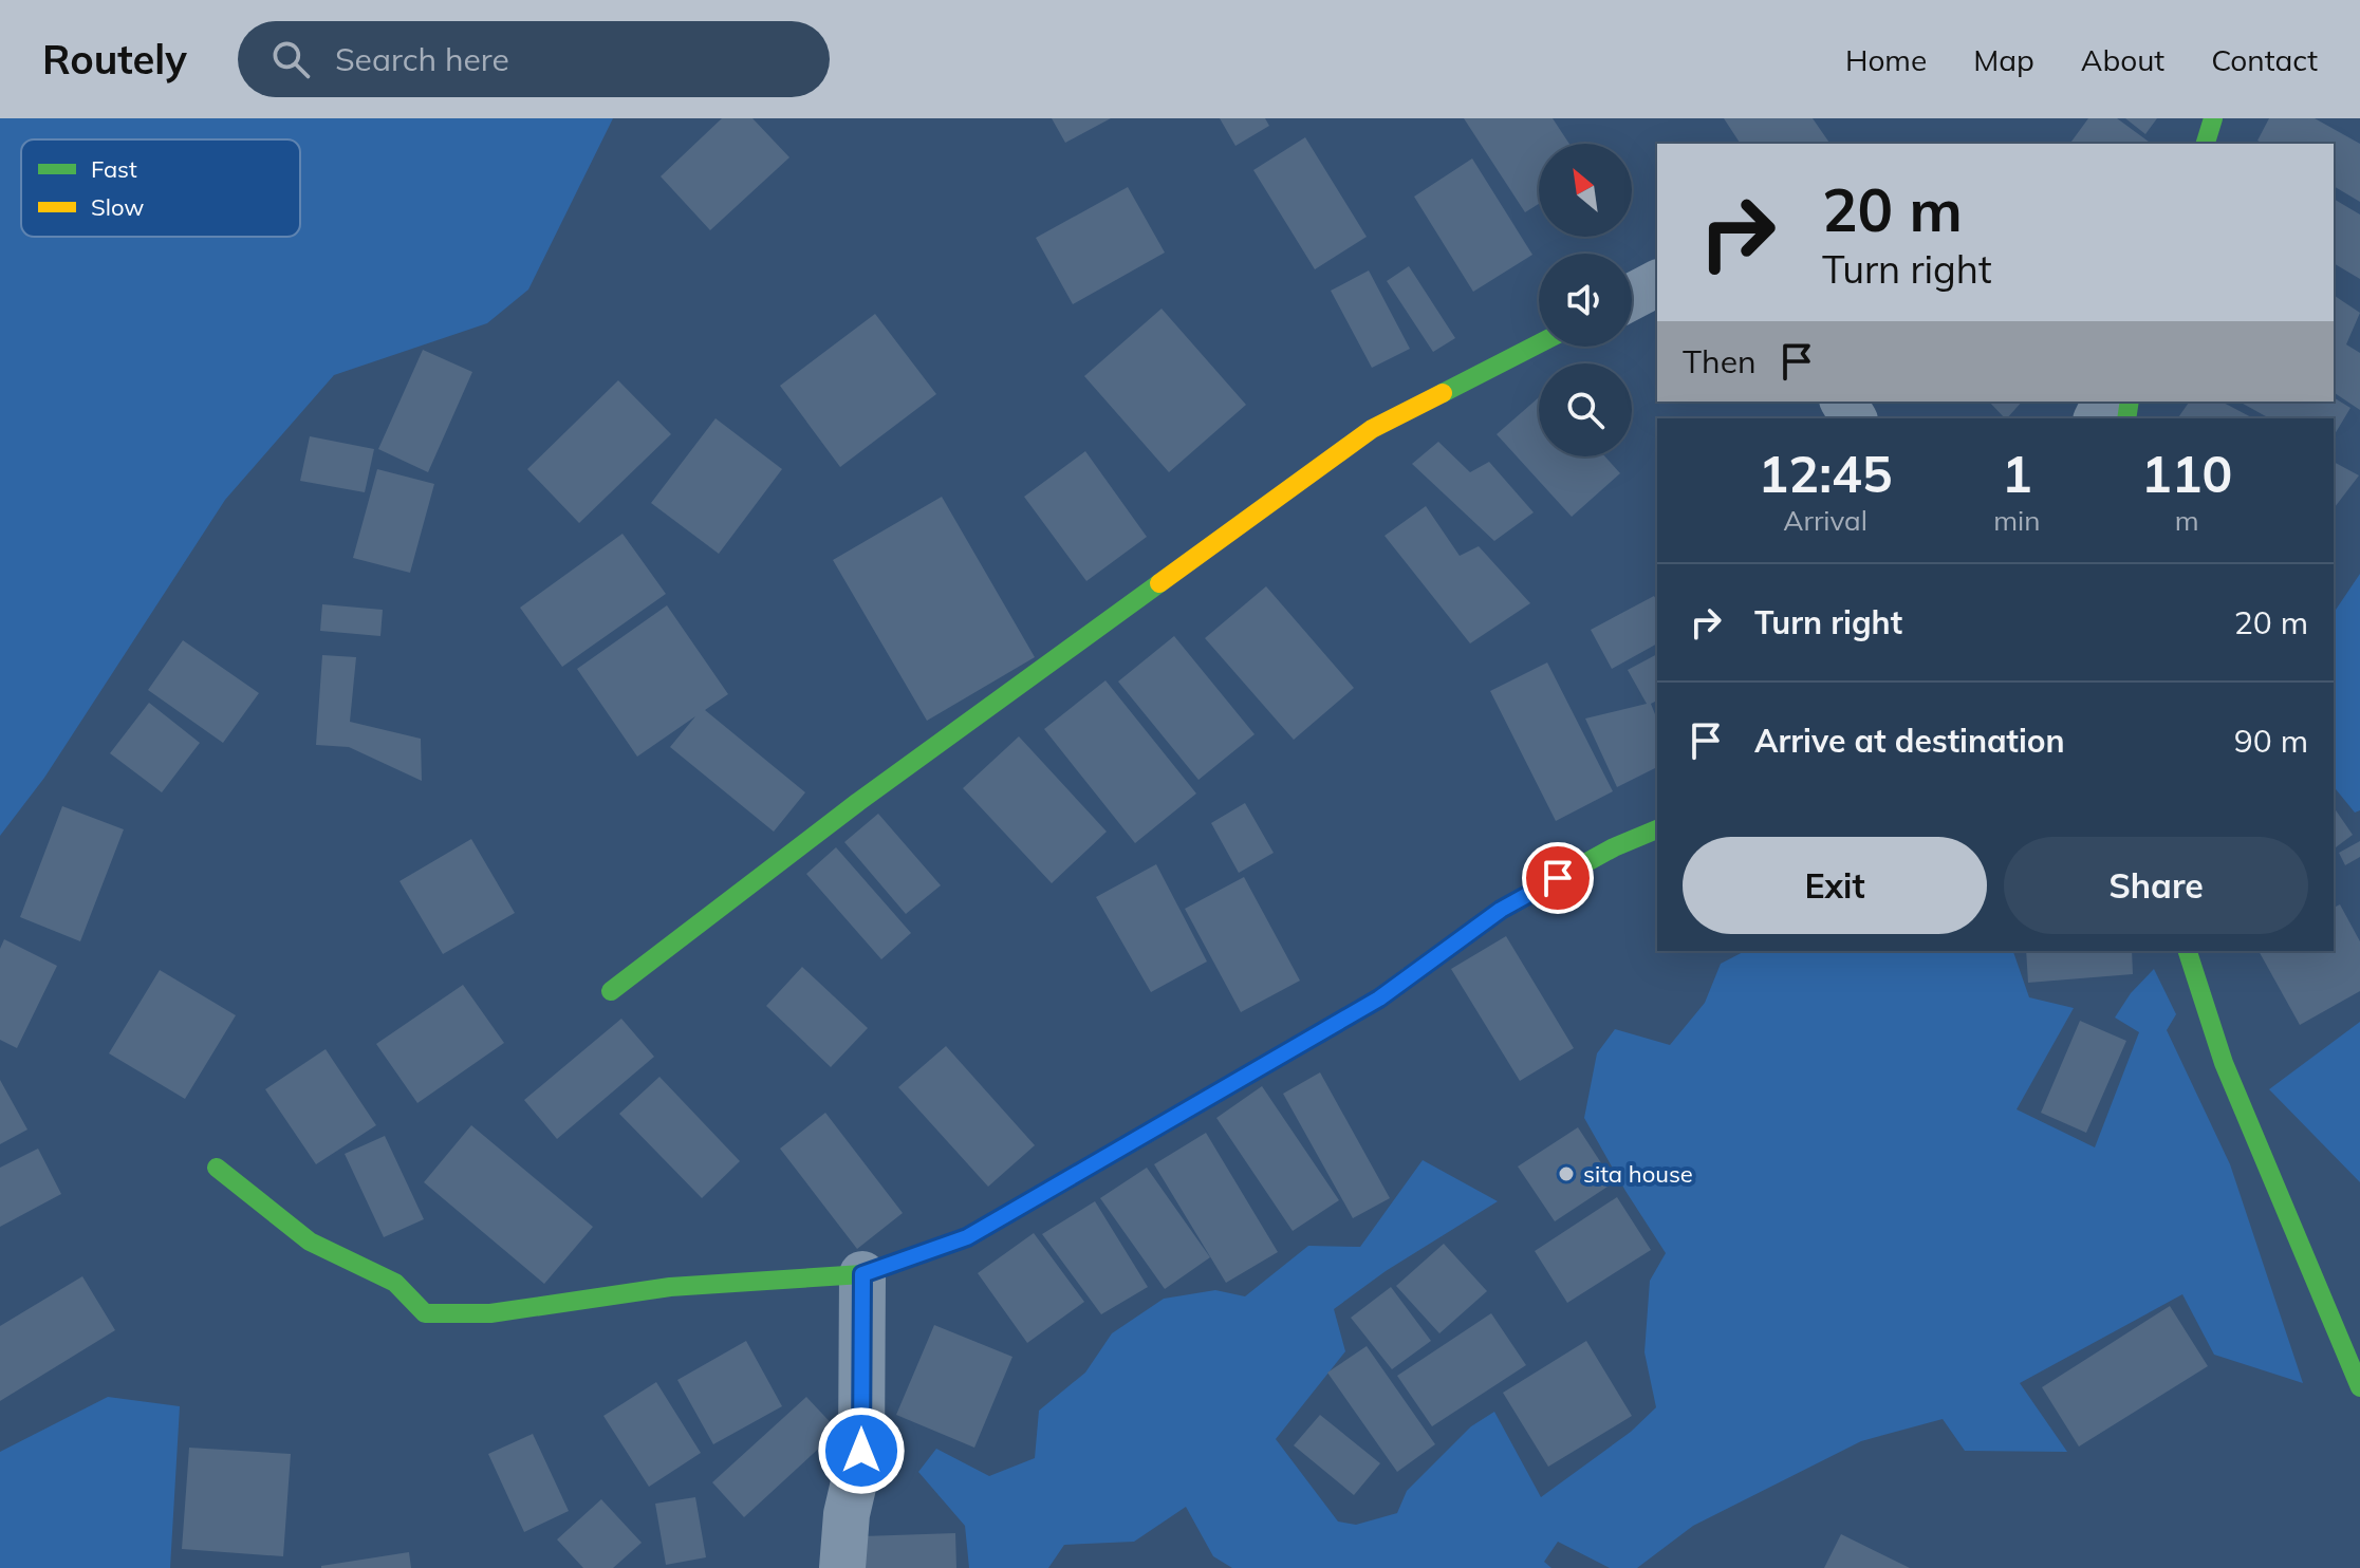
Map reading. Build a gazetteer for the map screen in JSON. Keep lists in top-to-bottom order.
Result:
{
  "places": ["sita house"],
  "legend": ["Fast", "Slow"],
  "north": "top left",
  "page": {
    "header": "Routely",
    "search": "Search here",
    "nav": [
      "Home",
      "Map",
      "About",
      "Contact"
    ],
    "turn": ["20 m", "Turn right"],
    "then": "Then",
    "eta": [
      "12:45",
      "Arrival",
      "1",
      "min",
      "110",
      "m"
    ],
    "list": [
      {
        "name": "Turn right",
        "value": "20 m"
      },
      {
        "name": "Arrive at destination",
        "value": "90 m"
      }
    ],
    "buttons": ["Exit", "Share"]
  }
}
